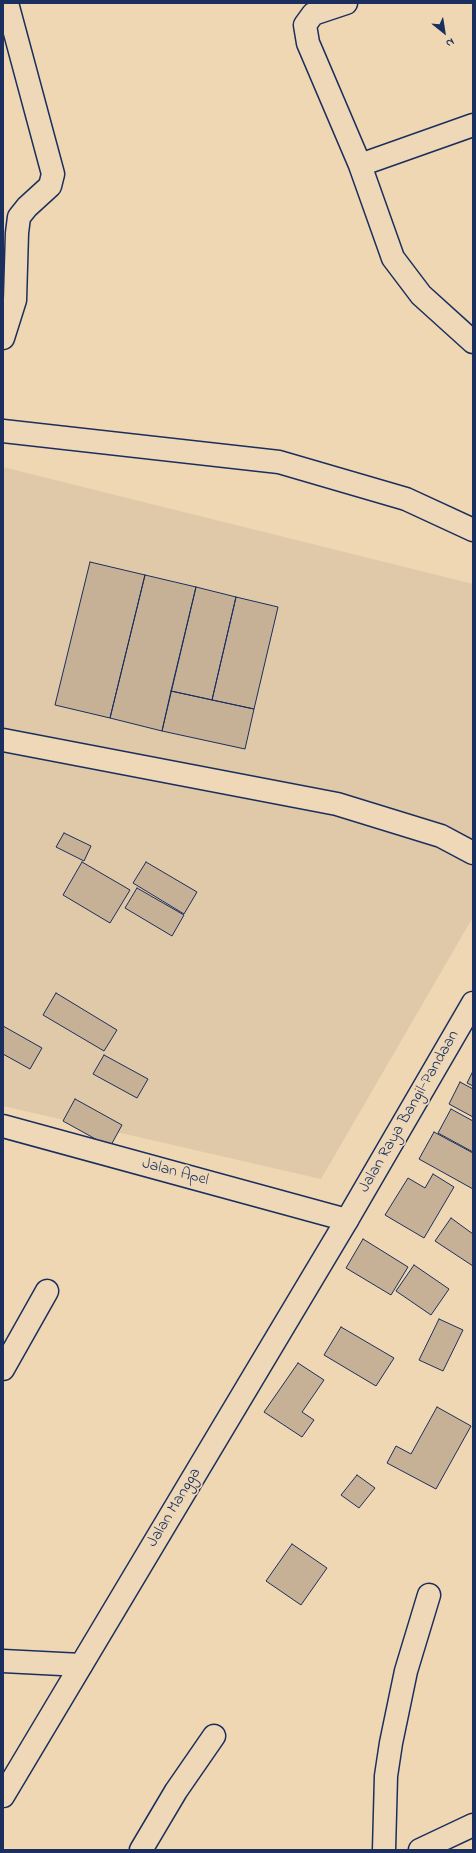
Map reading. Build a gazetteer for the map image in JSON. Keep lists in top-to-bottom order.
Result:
{
  "streets": {
    "street": ["Jalan Raya Bangil-Pandaan", "Jalan Apel", "Jalan Mangga"]
  },
  "crossings": [
    ["Jalan Raya Bangil-Pandaan", "Jalan Apel"],
    ["Jalan Raya Bangil-Pandaan", "Jalan Mangga"],
    ["Jalan Apel", "Jalan Mangga"]
  ],
  "north": "bottom right"
}
